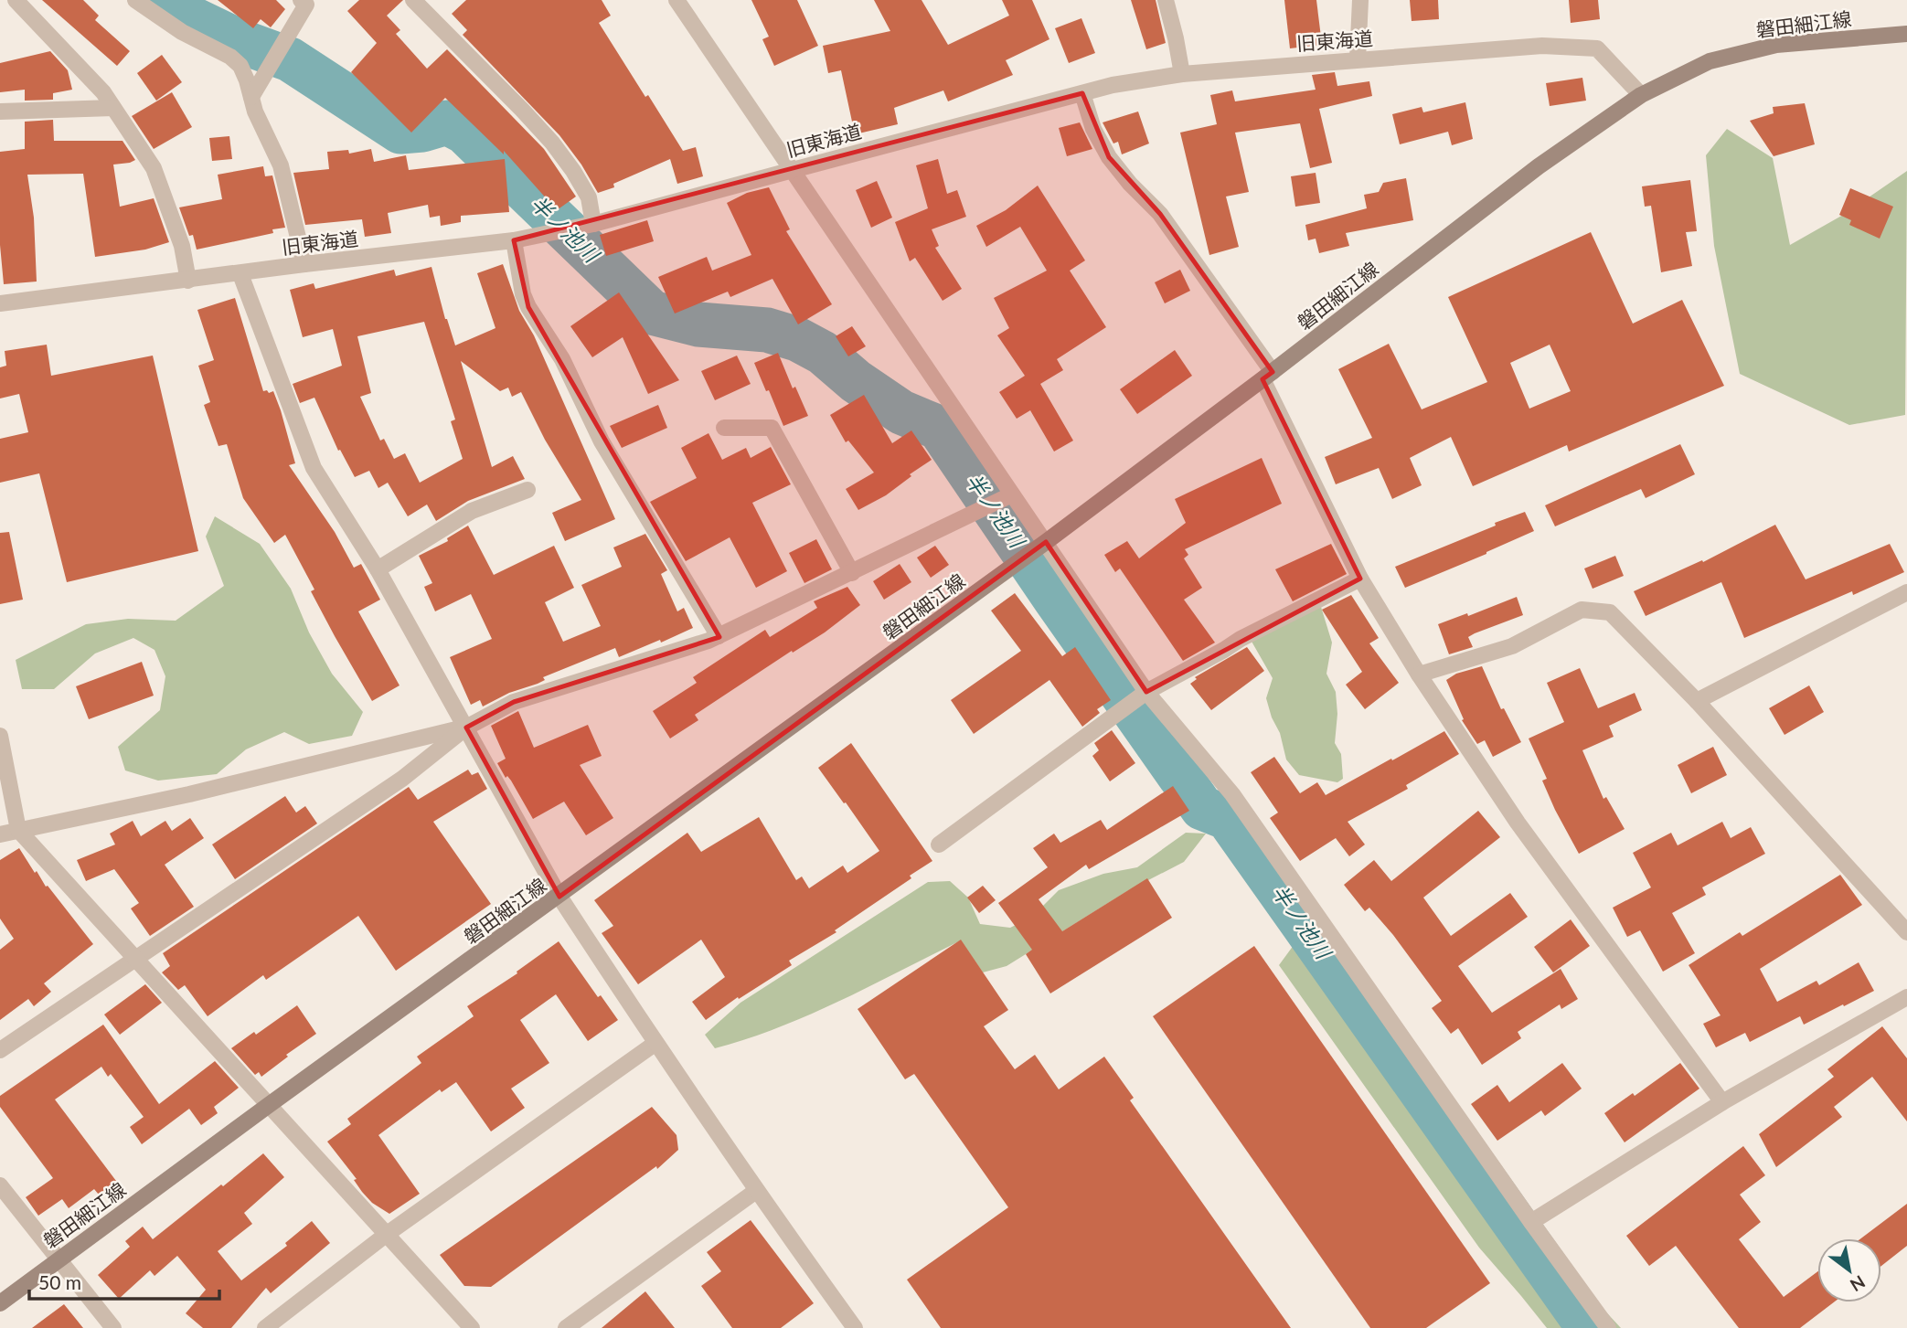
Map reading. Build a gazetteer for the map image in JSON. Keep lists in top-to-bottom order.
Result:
{
  "streets": {
    "main road": ["磐田細江線"],
    "street": ["旧東海道"]
  },
  "crossings": [
    ["磐田細江線", "旧東海道"]
  ],
  "water": ["半ノ池川"],
  "scale_bar": "50 m",
  "north": "bottom right"
}
